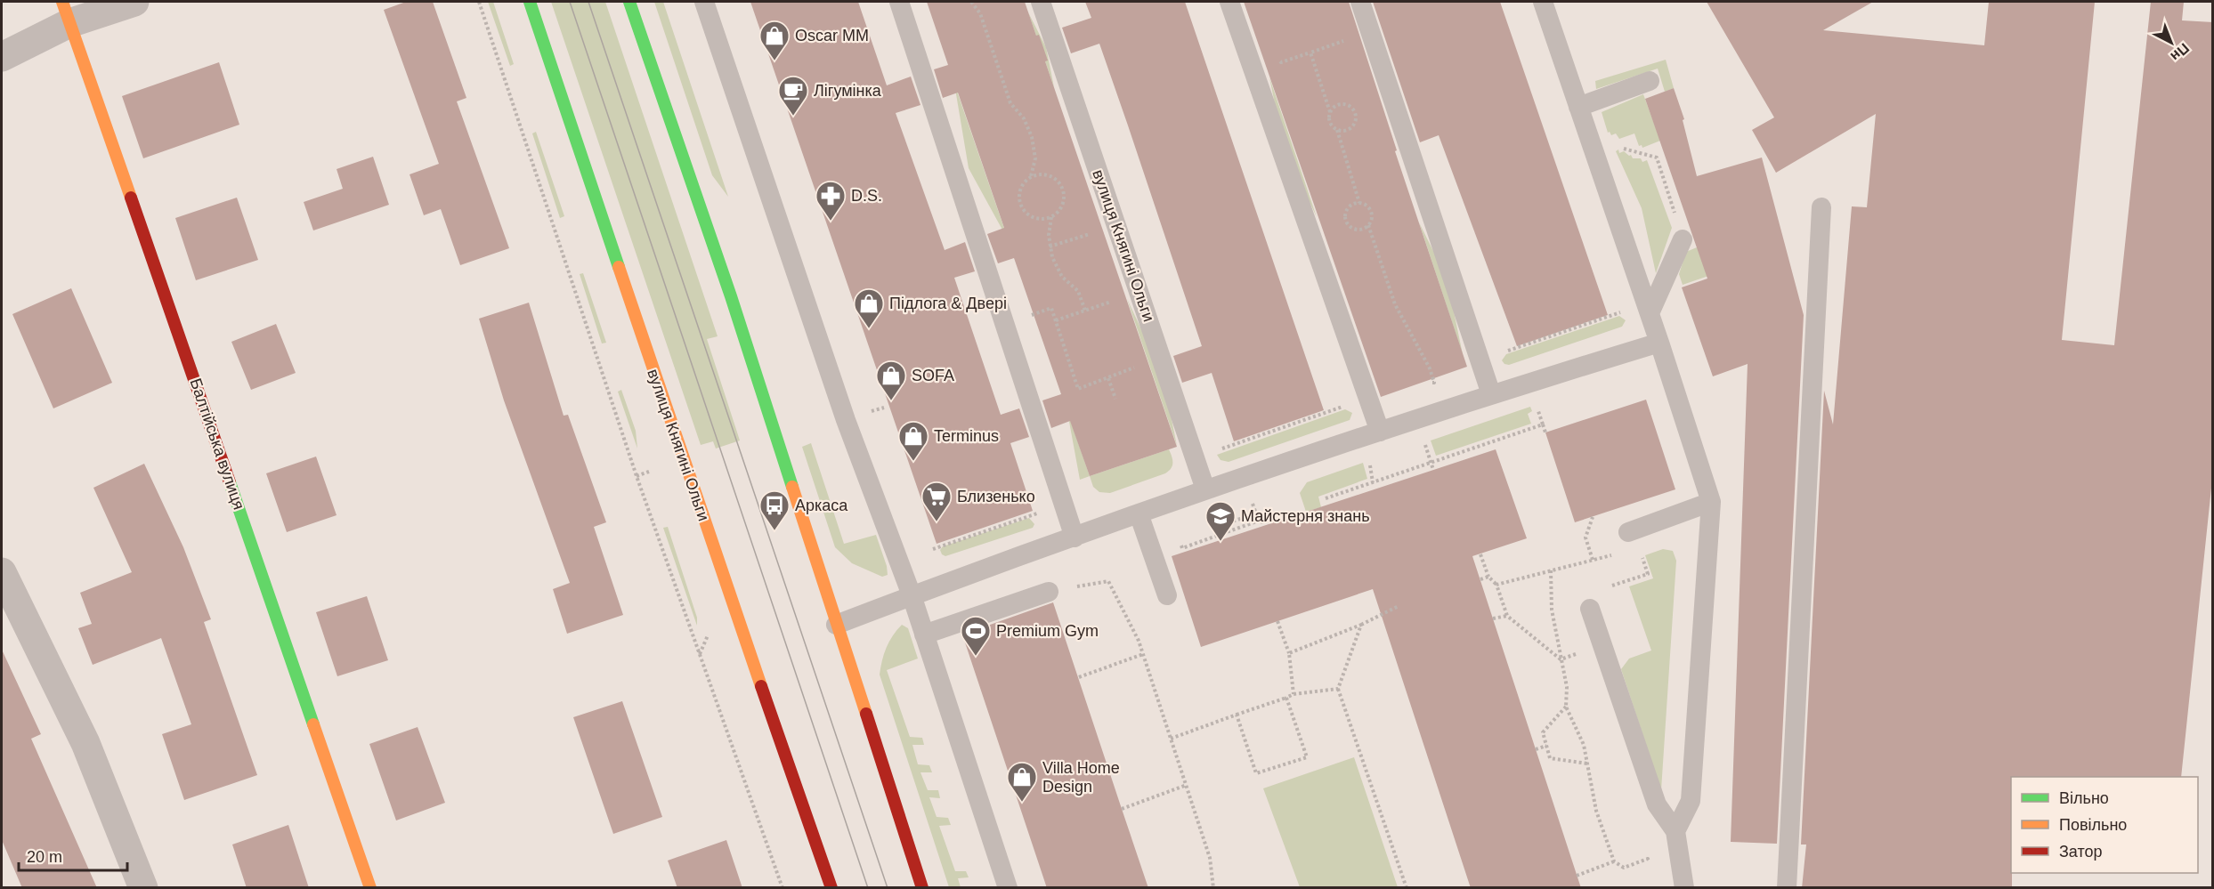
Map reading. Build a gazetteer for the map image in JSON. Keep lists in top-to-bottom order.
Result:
{
  "streets": {
    "main road": ["вулиця Княгині Ольги", "Балтійська вулиця"]
  },
  "places": {
    "shop": [
      "Oscar MM",
      "Підлога & Двері",
      "SOFA",
      "Terminus",
      "Villa Home Design"
    ],
    "cafe": ["Лігумінка"],
    "pharmacy": ["D.S."],
    "supermarket": ["Близенько"],
    "bus stop": ["Аркаса"],
    "school or university": ["Майстерня знань"],
    "sports": ["Premium Gym"]
  },
  "legend": ["Вільно", "Повільно", "Затор"],
  "scale_bar": "20 m",
  "north": "bottom right"
}
